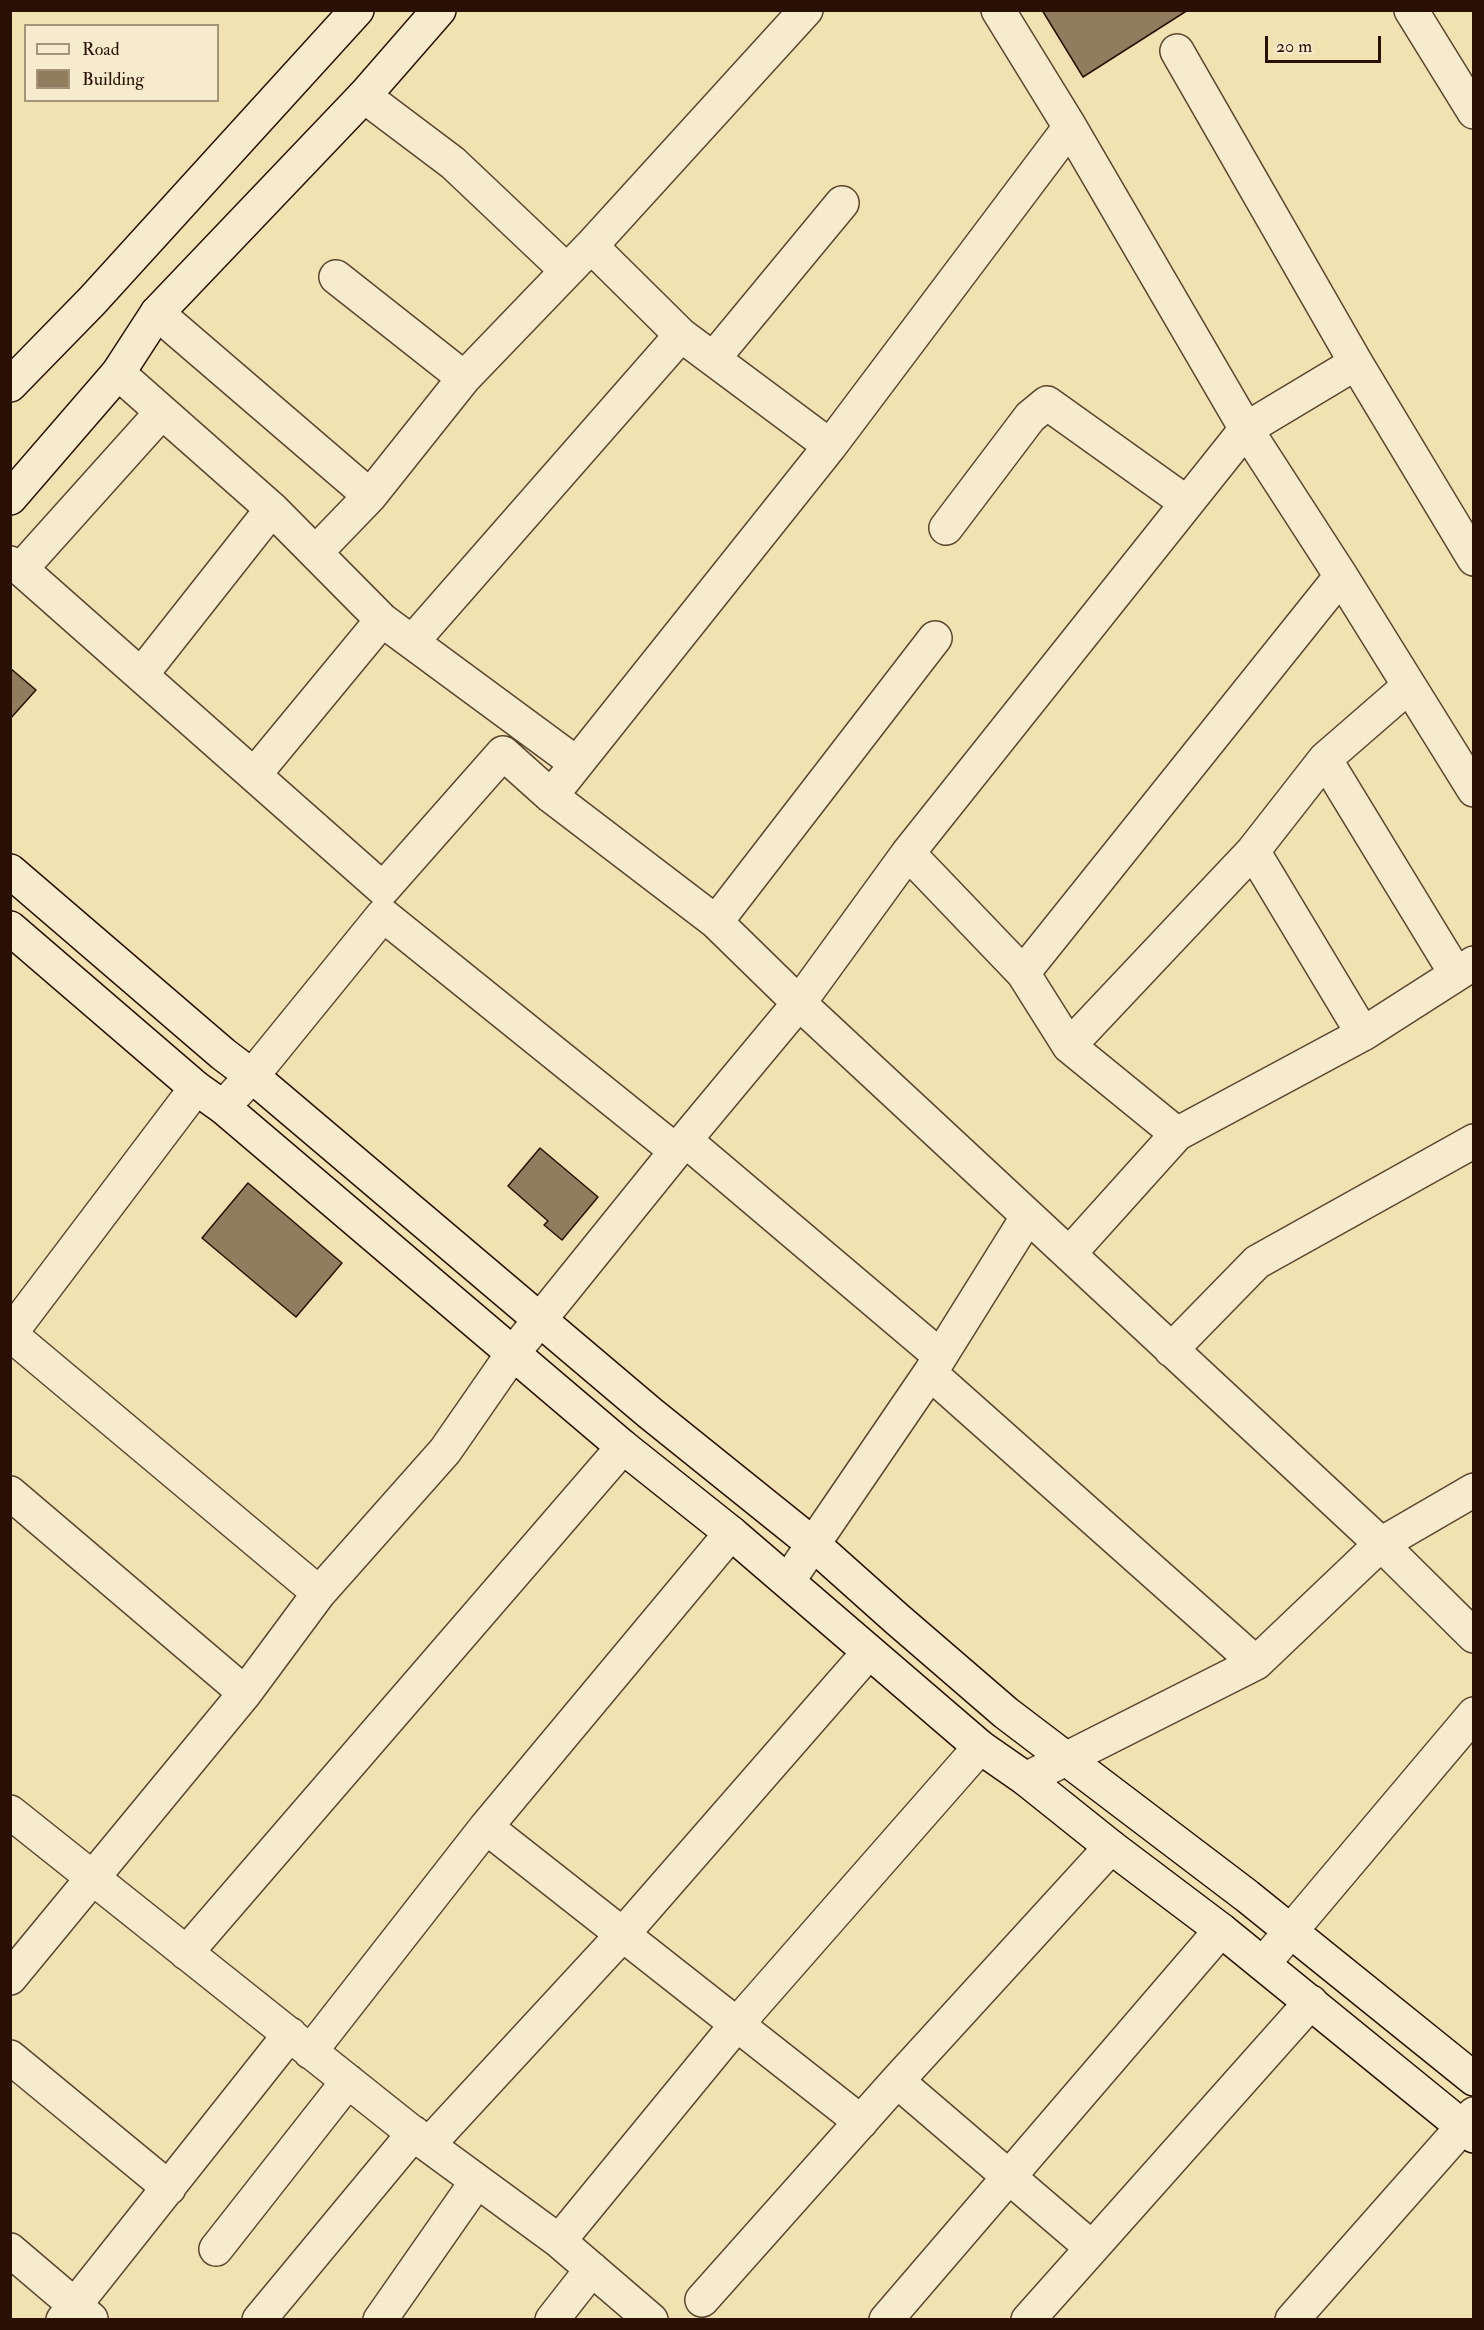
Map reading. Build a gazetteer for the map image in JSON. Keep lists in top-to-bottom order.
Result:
{
  "legend": ["Road", "Building"],
  "scale_bar": "20 m"
}
